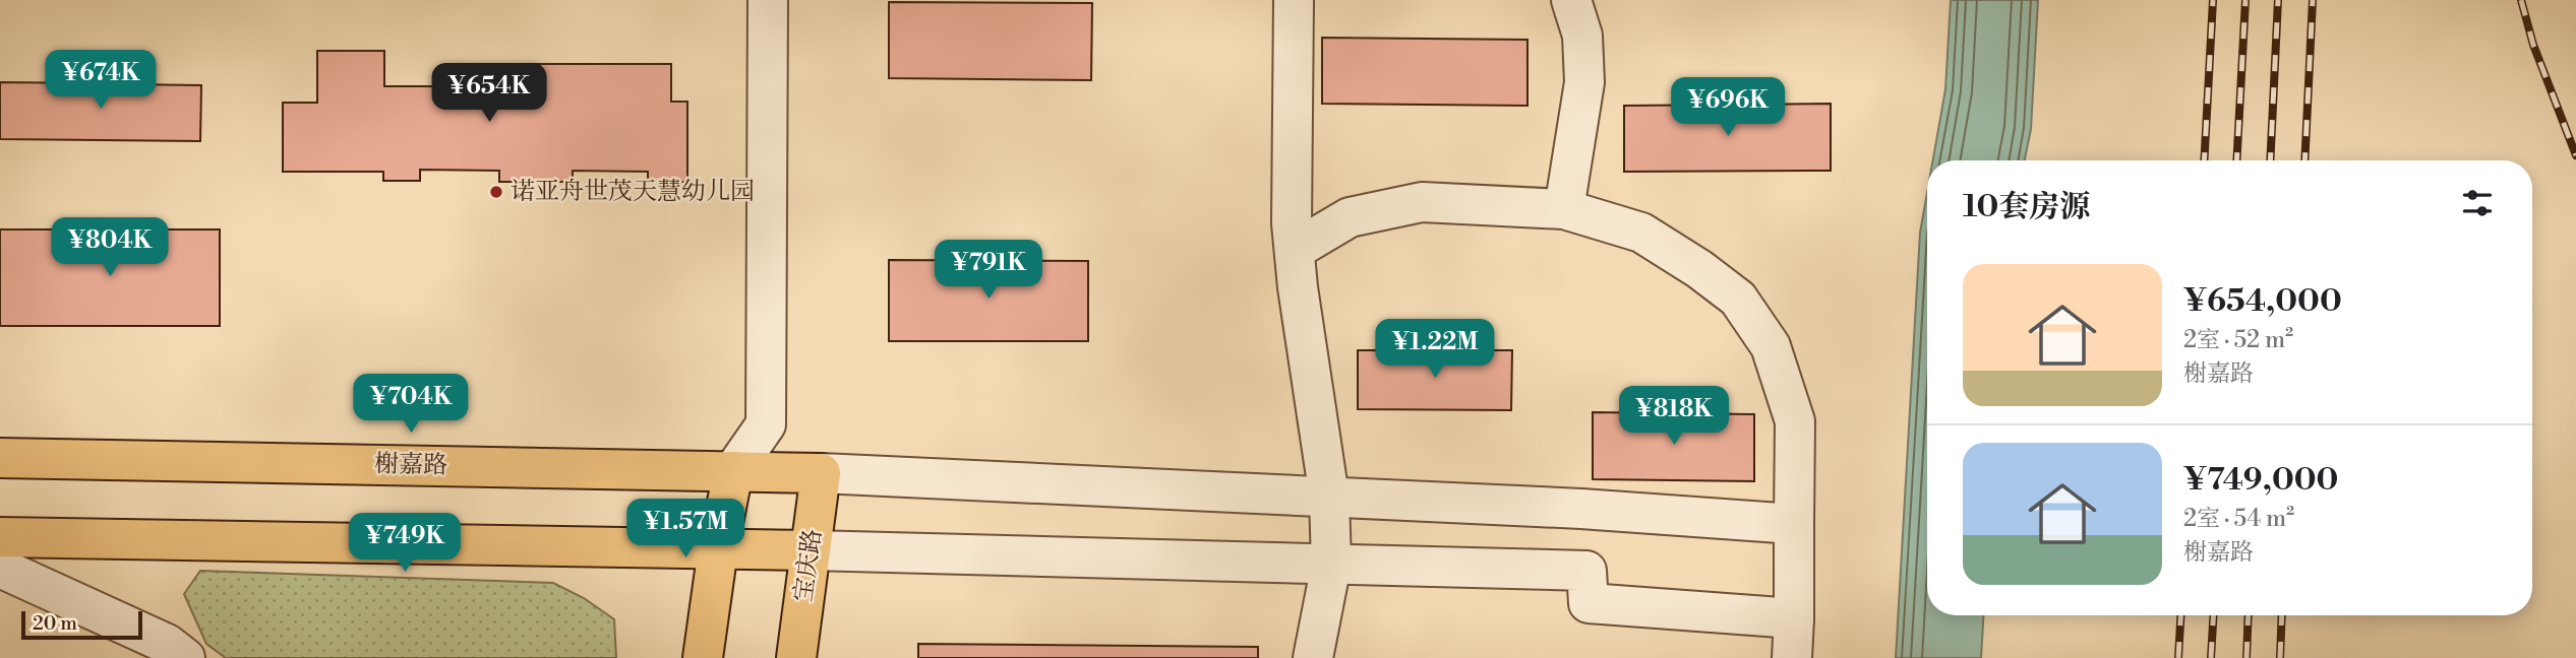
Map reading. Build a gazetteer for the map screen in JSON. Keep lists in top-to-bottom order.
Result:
{
  "streets": {
    "main road": ["榭嘉路", "宝庆路"]
  },
  "crossings": [
    ["榭嘉路", "宝庆路"]
  ],
  "places": ["诺亚舟世茂天慧幼儿园"],
  "scale_bar": "20 m",
  "page": {
    "price": [
      "¥674K",
      "¥654K",
      "¥696K",
      "¥804K",
      "¥791K",
      "¥1.22M",
      "¥704K",
      "¥818K",
      "¥1.57M",
      "¥749K"
    ],
    "heading": "10套房源",
    "list": [
      {
        "name": "¥654,000",
        "note": "2室 · 52 m² · 榭嘉路"
      },
      {
        "name": "¥749,000",
        "note": "2室 · 54 m² · 榭嘉路"
      }
    ],
    "scale": "20 m"
  }
}
